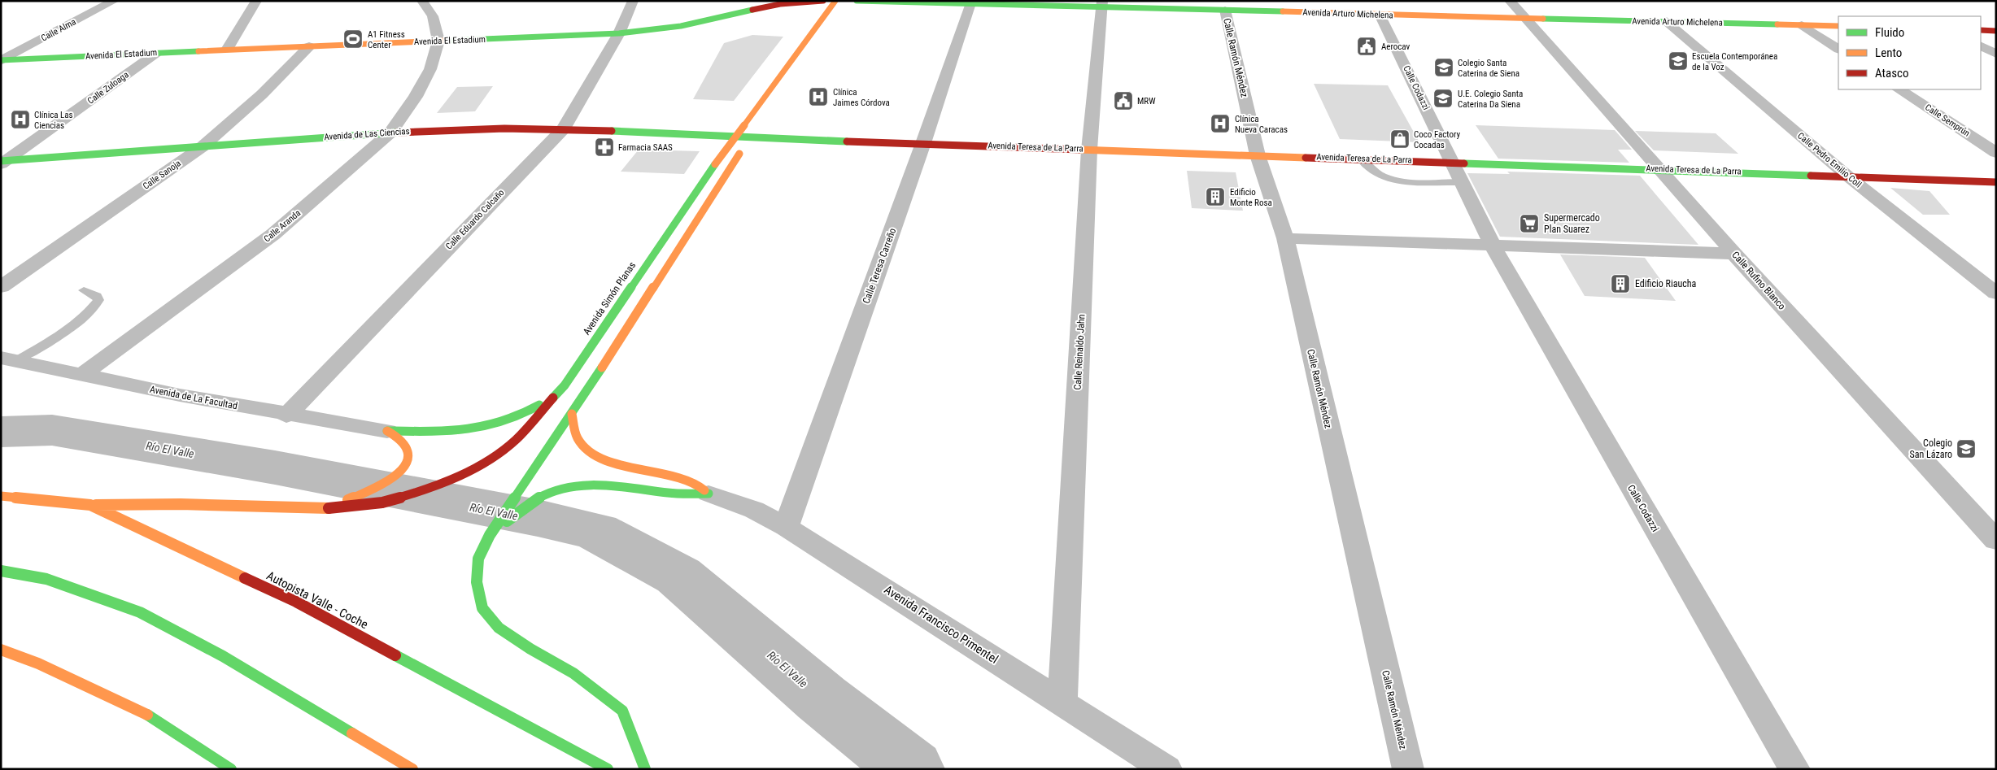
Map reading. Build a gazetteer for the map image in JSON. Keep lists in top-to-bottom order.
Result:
{
  "streets": {
    "main road": [
      "Avenida Arturo Michelena",
      "Avenida El Estadium",
      "Avenida de Las Ciencias",
      "Avenida Teresa de La Parra",
      "Avenida Simón Planas",
      "Autopista Valle - Coche"
    ],
    "street": [
      "Calle Alma",
      "Calle Ramón Méndez",
      "Calle Zuloaga",
      "Calle Codazzi",
      "Calle Semprún",
      "Calle Pedro Emilio Coll",
      "Calle Sanoja",
      "Calle Eduardo Calcaño",
      "Calle Aranda",
      "Calle Teresa Carreño",
      "Calle Rufino Blanco",
      "Calle Reinaldo Jahn",
      "Avenida de La Facultad",
      "Avenida Francisco Pimentel"
    ]
  },
  "crossings": [
    ["Avenida Arturo Michelena", "Calle Ramón Méndez"],
    ["Avenida Arturo Michelena", "Calle Codazzi"],
    ["Avenida Arturo Michelena", "Calle Pedro Emilio Coll"],
    ["Avenida Arturo Michelena", "Calle Teresa Carreño"],
    ["Avenida Arturo Michelena", "Calle Rufino Blanco"],
    ["Avenida Arturo Michelena", "Calle Reinaldo Jahn"],
    ["Calle Alma", "Avenida El Estadium"],
    ["Avenida El Estadium", "Calle Zuloaga"],
    ["Avenida El Estadium", "Calle Sanoja"],
    ["Avenida El Estadium", "Calle Eduardo Calcaño"],
    ["Avenida El Estadium", "Calle Aranda"],
    ["Calle Ramón Méndez", "Avenida Teresa de La Parra"],
    ["Calle Zuloaga", "Avenida de Las Ciencias"],
    ["Calle Codazzi", "Avenida Teresa de La Parra"],
    ["Avenida de Las Ciencias", "Avenida Teresa de La Parra"],
    ["Avenida de Las Ciencias", "Calle Sanoja"],
    ["Avenida de Las Ciencias", "Calle Eduardo Calcaño"],
    ["Avenida de Las Ciencias", "Calle Aranda"],
    ["Avenida de Las Ciencias", "Avenida Simón Planas"],
    ["Avenida Teresa de La Parra", "Calle Pedro Emilio Coll"],
    ["Avenida Teresa de La Parra", "Calle Teresa Carreño"],
    ["Avenida Teresa de La Parra", "Calle Rufino Blanco"],
    ["Avenida Teresa de La Parra", "Avenida Simón Planas"],
    ["Avenida Teresa de La Parra", "Calle Reinaldo Jahn"],
    ["Calle Eduardo Calcaño", "Avenida de La Facultad"],
    ["Calle Aranda", "Avenida de La Facultad"],
    ["Calle Teresa Carreño", "Avenida Francisco Pimentel"],
    ["Avenida Simón Planas", "Autopista Valle - Coche"],
    ["Calle Reinaldo Jahn", "Avenida Francisco Pimentel"]
  ],
  "water": ["Río El Valle"],
  "places": {
    "sports": ["A1 Fitness Center"],
    "public building": ["Aerocav", "MRW"],
    "school or university": [
      "Escuela Contemporánea de la Voz",
      "Colegio Santa Caterina de Siena",
      "U.E. Colegio Santa Caterina Da Siena",
      "Colegio San Lázaro"
    ],
    "hospital": ["Clínica Jaimes Córdova", "Clínica Las Ciencias", "Clínica Nueva Caracas"],
    "shop": ["Coco Factory Cocadas"],
    "pharmacy": ["Farmacia SAAS"],
    "building": ["Edificio Monte Rosa", "Edificio Riaucha"],
    "supermarket": ["Supermercado Plan Suarez"]
  },
  "legend": ["Fluido", "Lento", "Atasco"]
}
